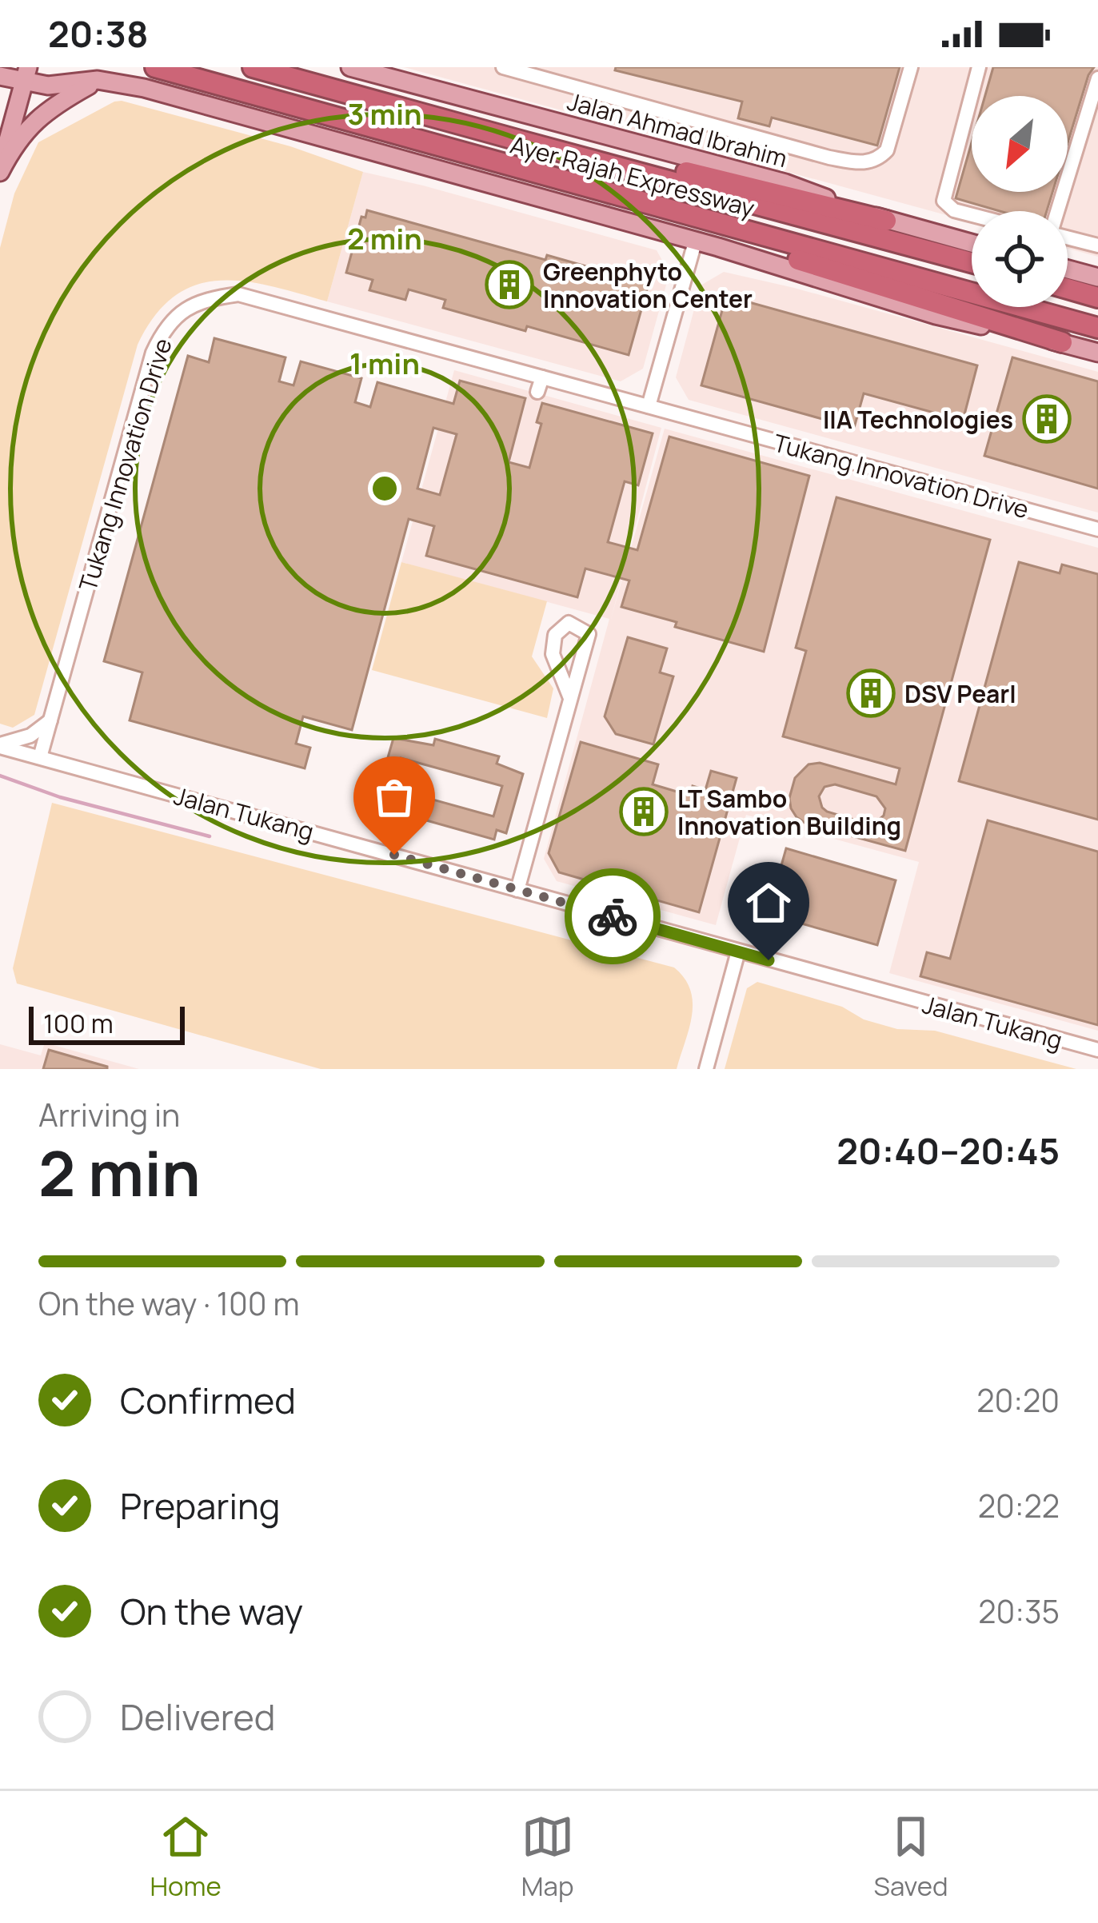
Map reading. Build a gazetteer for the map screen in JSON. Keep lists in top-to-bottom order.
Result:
{
  "streets": {
    "highway": ["Ayer Rajah Expressway"],
    "main road": ["Jalan Ahmad Ibrahim"],
    "street": ["Tukang Innovation Drive", "Jalan Tukang"]
  },
  "crossings": [
    ["Tukang Innovation Drive", "Jalan Tukang"]
  ],
  "places": {
    "building": [
      "Greenphyto Innovation Center",
      "IIA Technologies",
      "DSV Pearl",
      "LT Sambo Innovation Building"
    ]
  },
  "scale_bar": "100 m",
  "north": "bottom left",
  "page": {
    "status": "20:38",
    "scale": "100 m",
    "heading": ["2 min", "Arriving in", "20:40–20:45"],
    "bar": "On the way · 100 m",
    "list": [
      ["Confirmed", "20:20"],
      ["Preparing", "20:22"],
      ["On the way", "20:35"],
      "Delivered"
    ],
    "tabs": ["Home", "Map", "Saved"]
  },
  "rings": ["3 min", "2 min", "1 min"]
}
